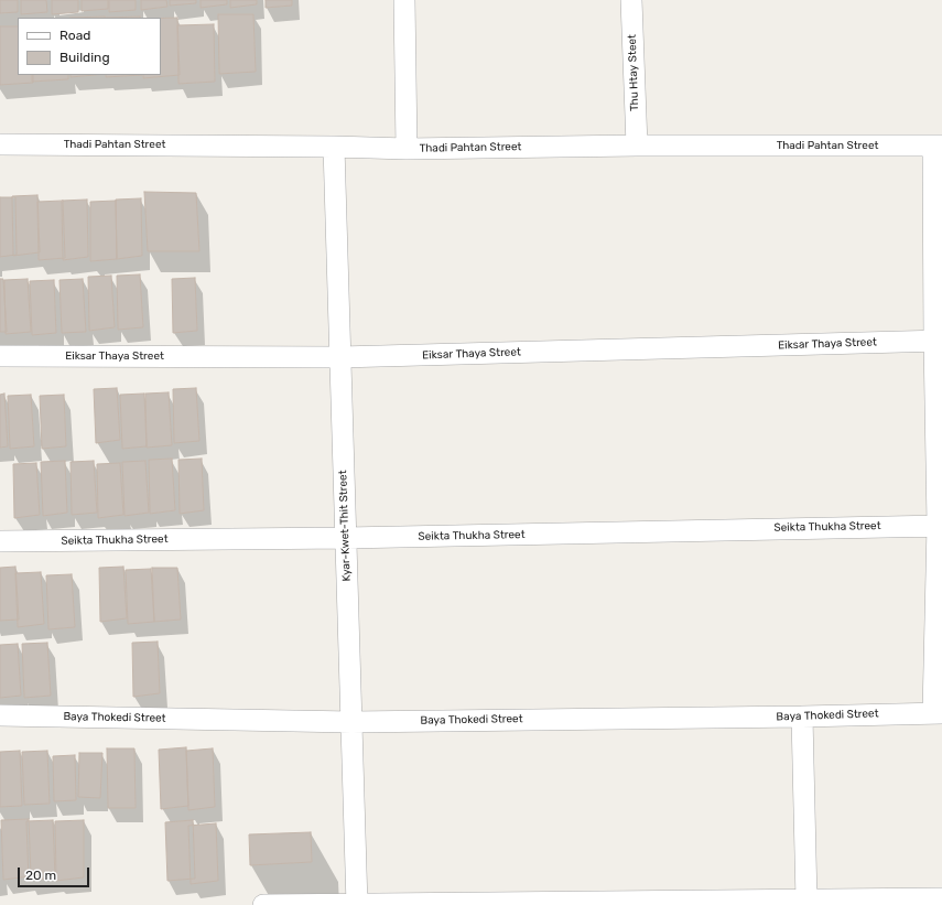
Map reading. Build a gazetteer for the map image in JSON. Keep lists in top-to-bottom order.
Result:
{
  "streets": {
    "street": [
      "Thu Htay Steet",
      "Thadi Pahtan Street",
      "Eiksar Thaya Street",
      "Kyar-Kwet-Thit Street",
      "Seikta Thukha Street",
      "Baya Thokedi Street"
    ]
  },
  "crossings": [
    ["Thu Htay Steet", "Thadi Pahtan Street"],
    ["Thadi Pahtan Street", "Kyar-Kwet-Thit Street"],
    ["Eiksar Thaya Street", "Kyar-Kwet-Thit Street"],
    ["Kyar-Kwet-Thit Street", "Seikta Thukha Street"],
    ["Kyar-Kwet-Thit Street", "Baya Thokedi Street"]
  ],
  "legend": ["Road", "Building"],
  "scale_bar": "20 m"
}
